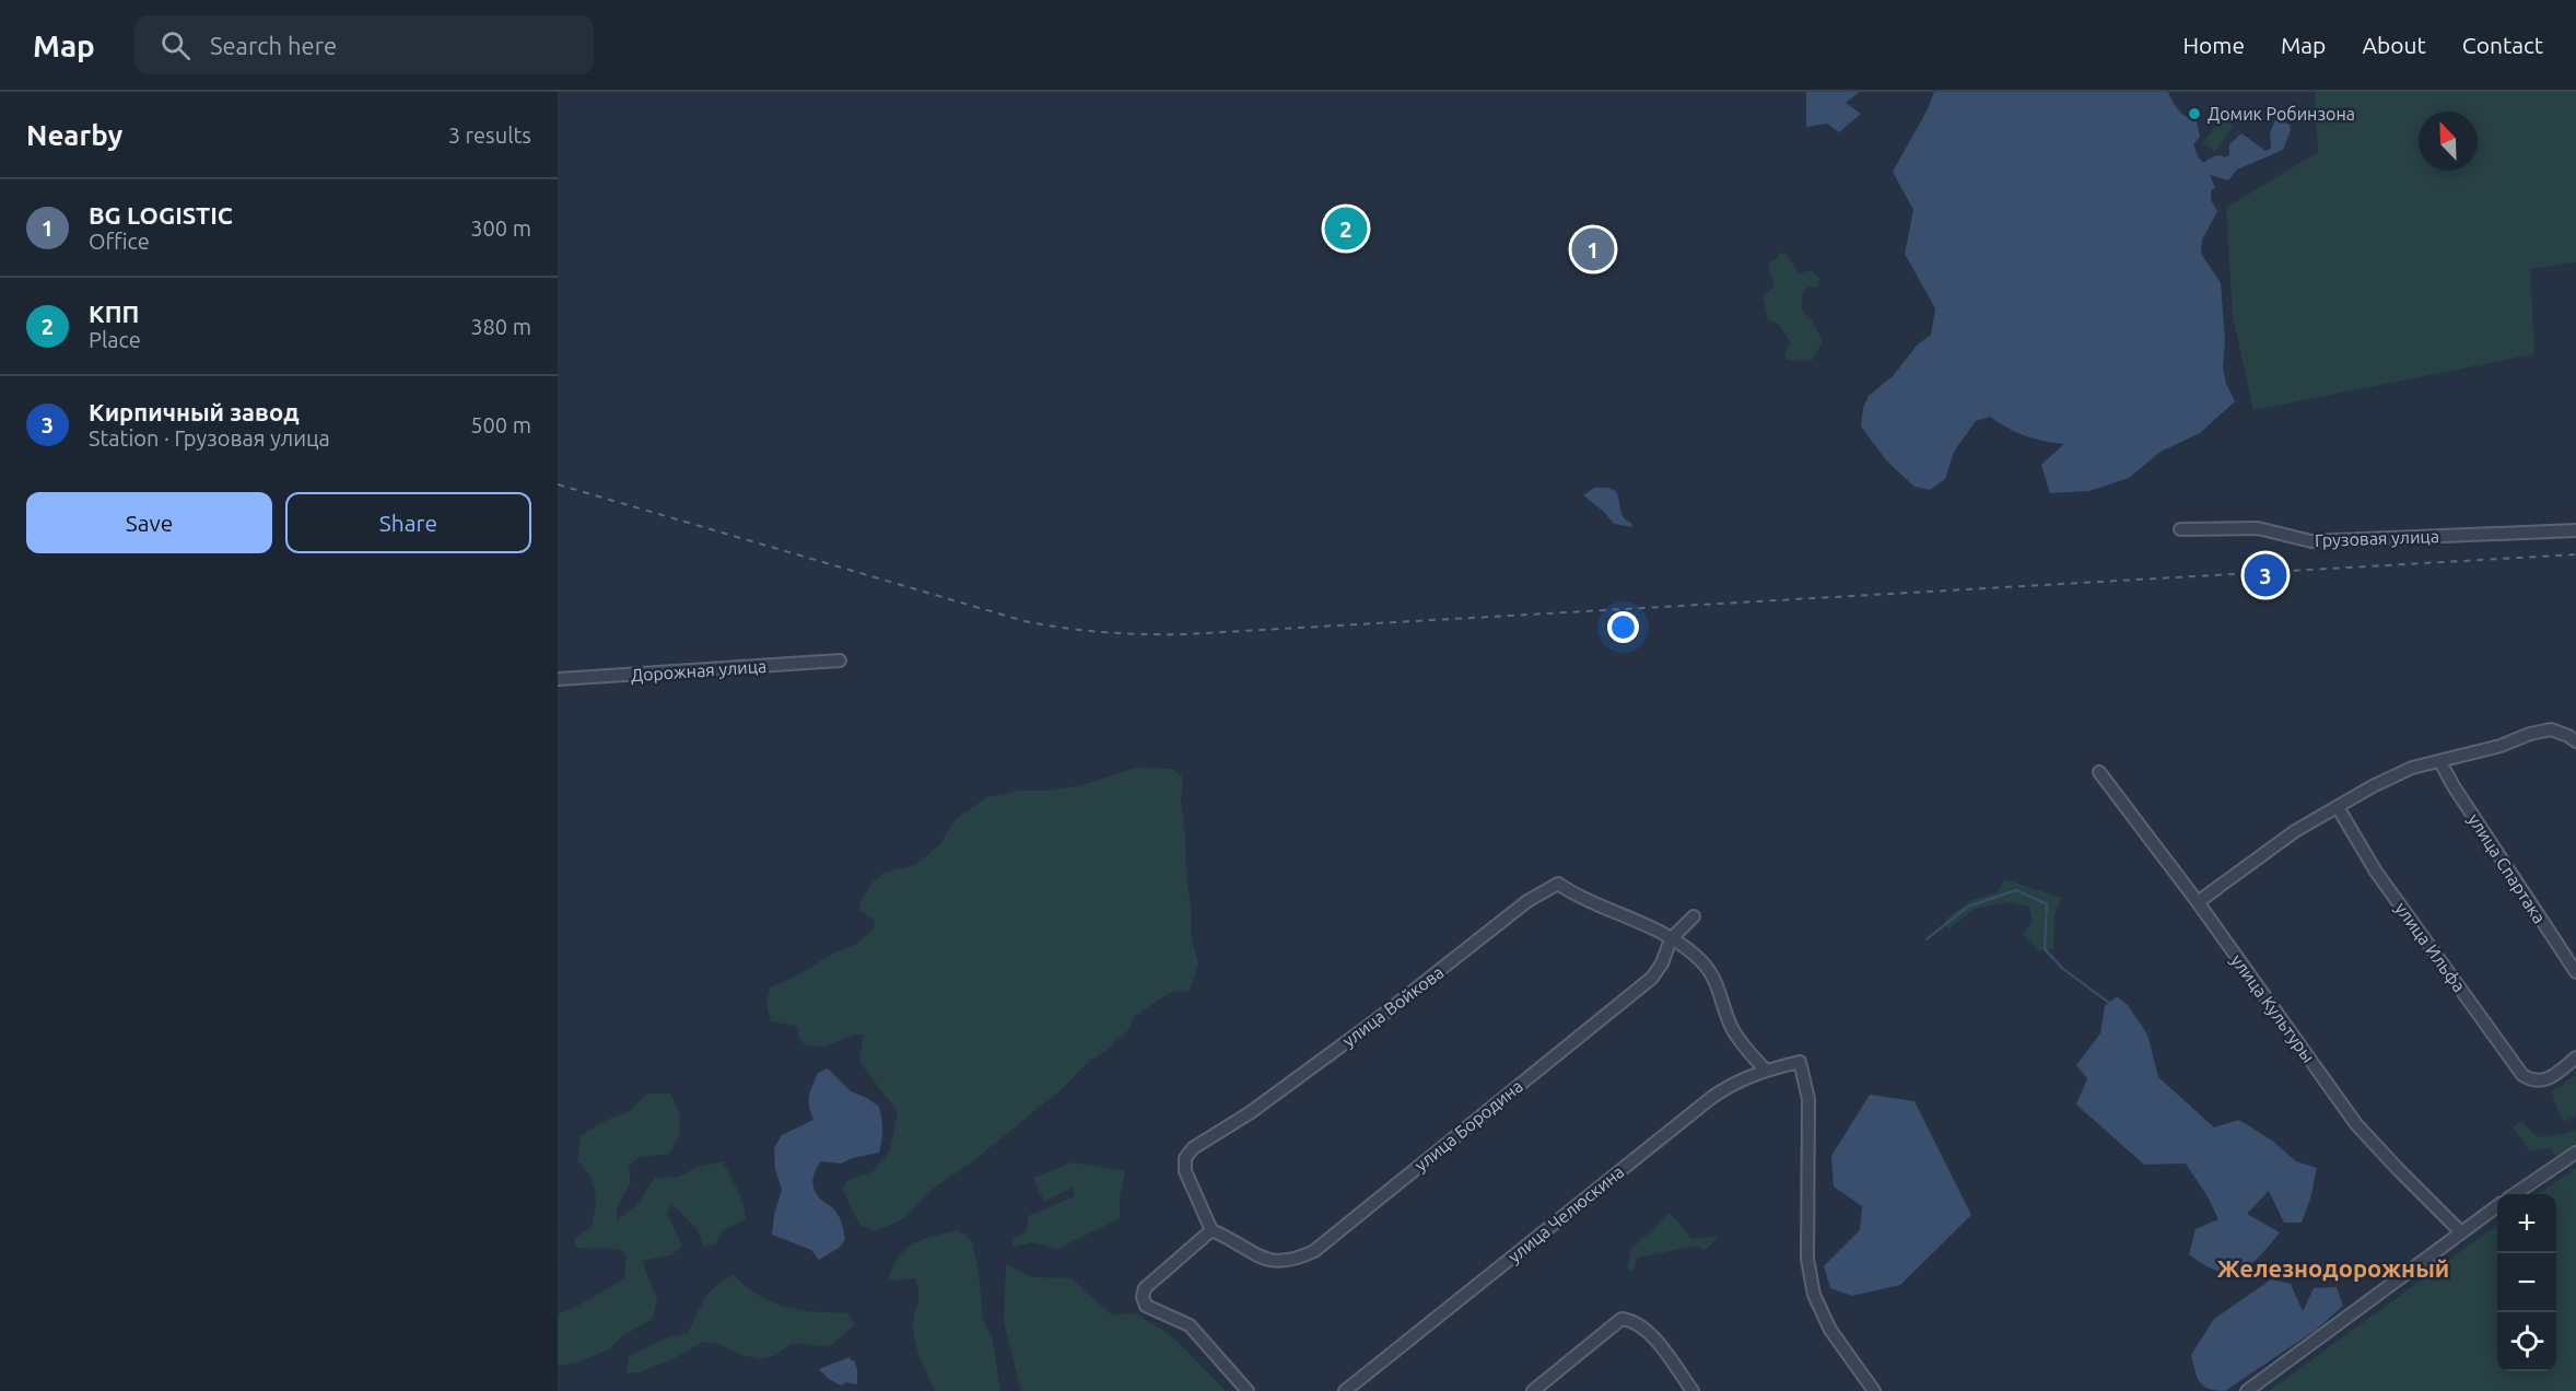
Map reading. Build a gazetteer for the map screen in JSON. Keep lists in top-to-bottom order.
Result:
{
  "streets": {
    "street": [
      "Грузовая улица",
      "Дорожная улица",
      "улица Спартака",
      "улица Ильфа",
      "улица Войкова",
      "улица Культуры",
      "улица Бородина",
      "улица Челюскина"
    ]
  },
  "crossings": [
    ["улица Войкова", "улица Бородина"]
  ],
  "districts": ["Железнодорожный"],
  "places": ["Домик Робинзона"],
  "north": "top left",
  "page": {
    "header": "Map",
    "search": "Search here",
    "nav": [
      "Home",
      "Map",
      "About",
      "Contact"
    ],
    "heading": ["Nearby", "3 results"],
    "list": [
      {
        "mark": "1",
        "name": "BG LOGISTIC",
        "note": "Office",
        "value": "300 m"
      },
      {
        "mark": "2",
        "name": "КПП",
        "note": "Place",
        "value": "380 m"
      },
      {
        "mark": "3",
        "name": "Кирпичный завод",
        "note": "Station · Грузовая улица",
        "value": "500 m"
      }
    ],
    "pins": ["2", "1", "3"],
    "buttons": ["Save", "Share"],
    "map_buttons": ["+", "−"]
  }
}
